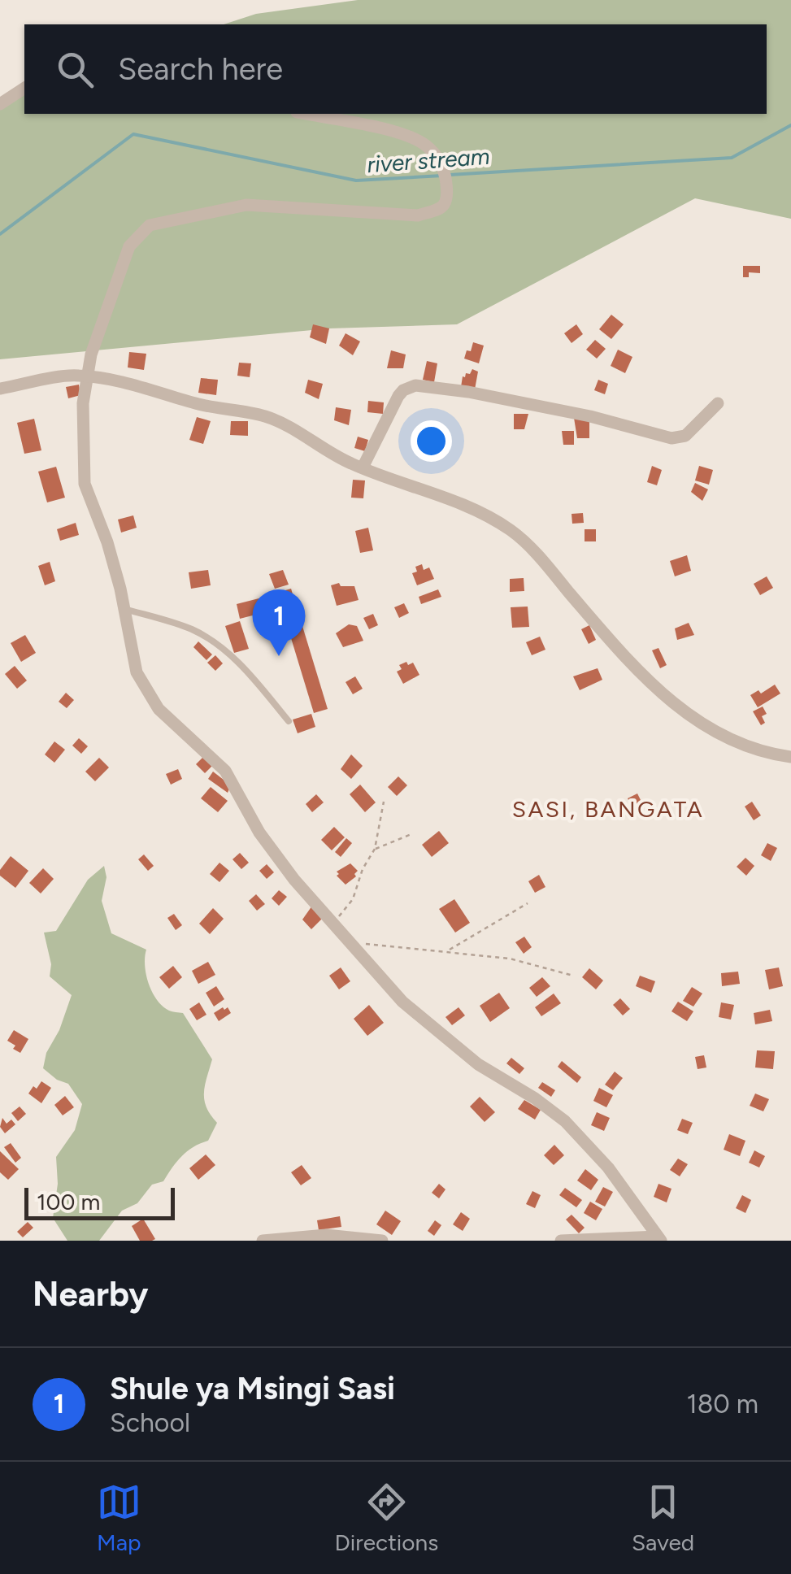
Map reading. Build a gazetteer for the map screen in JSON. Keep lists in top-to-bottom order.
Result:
{
  "districts": ["SASI, BANGATA"],
  "water": ["river stream"],
  "scale_bar": "100 m",
  "page": {
    "search": "Search here",
    "pins": "1",
    "scale": "100 m",
    "heading": "Nearby",
    "list": [
      {
        "mark": "1",
        "name": "Shule ya Msingi Sasi",
        "note": "School",
        "value": "180 m"
      }
    ],
    "nav": ["Map", "Directions", "Saved"]
  }
}
